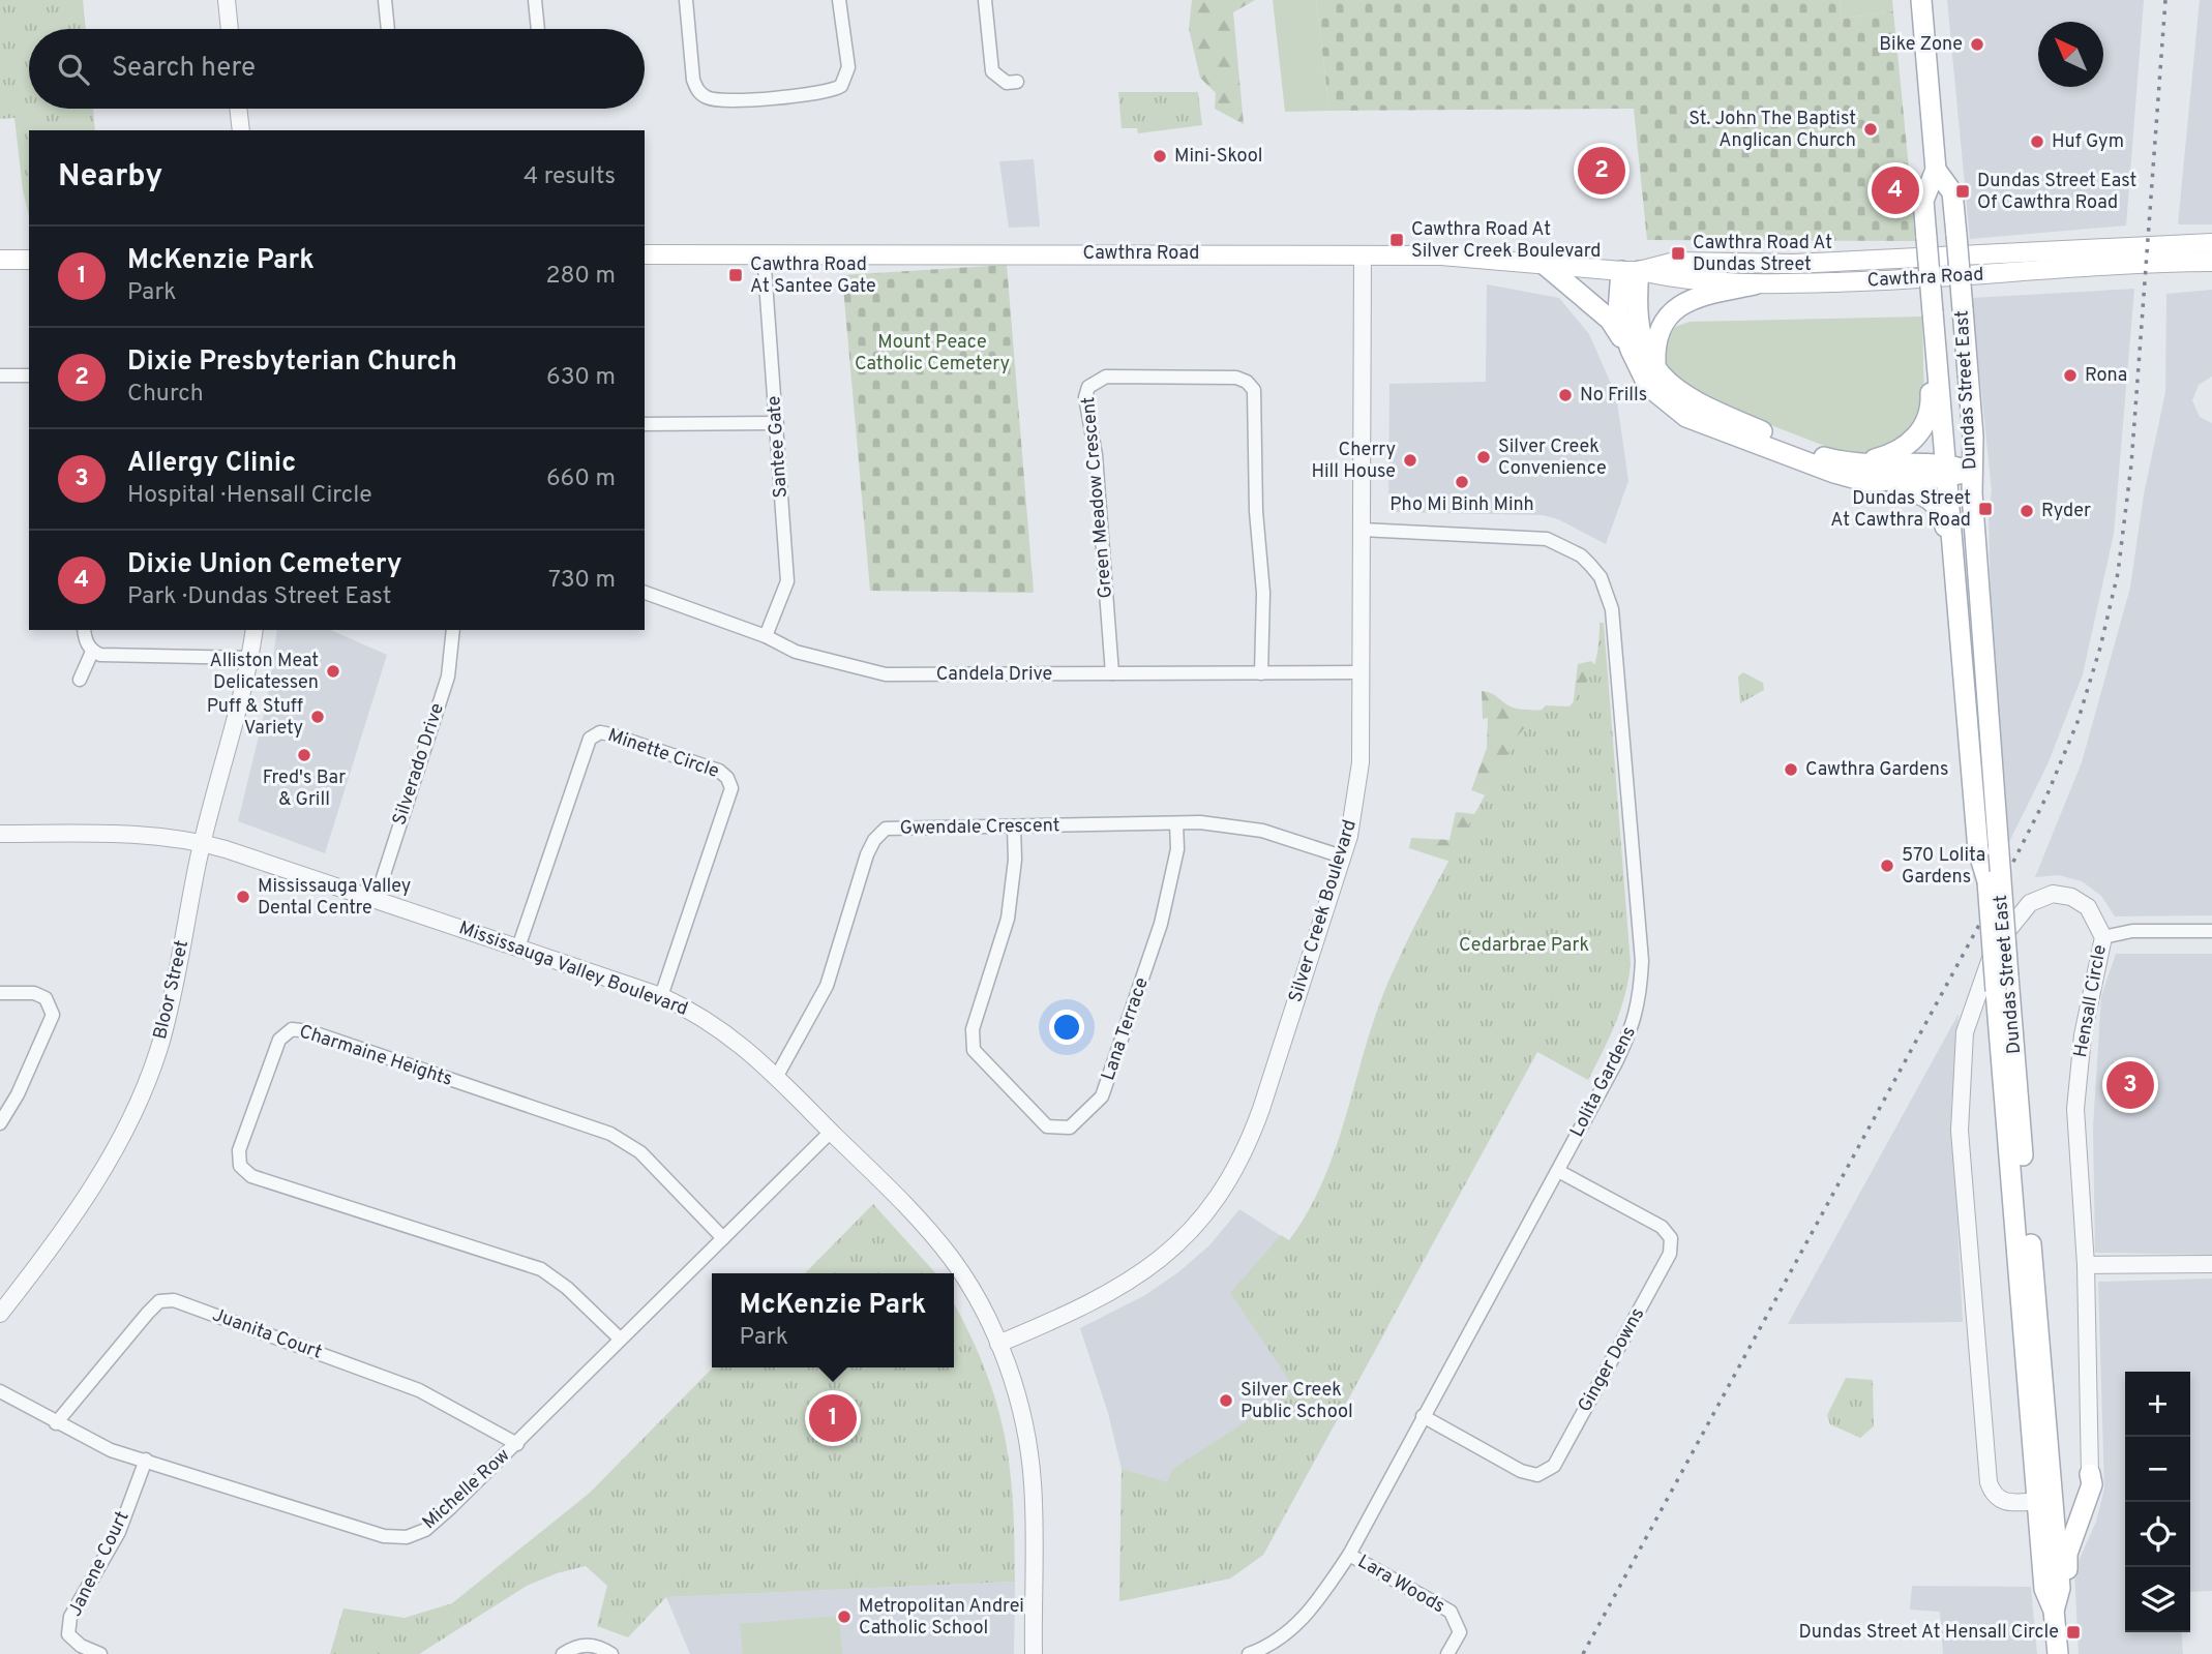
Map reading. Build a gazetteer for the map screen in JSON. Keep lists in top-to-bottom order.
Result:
{
  "streets": {
    "main road": ["Cawthra Road", "Dundas Street East"],
    "street": [
      "Santee Gate",
      "Green Meadow Crescent",
      "Candela Drive",
      "Minette Circle",
      "Silverado Drive",
      "Gwendale Crescent",
      "Silver Creek Boulevard",
      "Mississauga Valley Boulevard",
      "Bloor Street",
      "Hensall Circle",
      "Lana Terrace",
      "Charmaine Heights",
      "Lolita Gardens",
      "Juanita Court",
      "Ginger Downs",
      "Michelle Row",
      "Janene Court",
      "Lara Woods"
    ]
  },
  "crossings": [
    ["Cawthra Road", "Santee Gate"],
    ["Cawthra Road", "Silver Creek Boulevard"],
    ["Dundas Street East", "Hensall Circle"],
    ["Santee Gate", "Candela Drive"],
    ["Green Meadow Crescent", "Candela Drive"],
    ["Candela Drive", "Silver Creek Boulevard"],
    ["Minette Circle", "Mississauga Valley Boulevard"],
    ["Silverado Drive", "Mississauga Valley Boulevard"],
    ["Gwendale Crescent", "Silver Creek Boulevard"],
    ["Gwendale Crescent", "Mississauga Valley Boulevard"],
    ["Gwendale Crescent", "Lana Terrace"],
    ["Silver Creek Boulevard", "Mississauga Valley Boulevard"],
    ["Silver Creek Boulevard", "Lolita Gardens"],
    ["Mississauga Valley Boulevard", "Bloor Street"],
    ["Mississauga Valley Boulevard", "Michelle Row"],
    ["Charmaine Heights", "Michelle Row"],
    ["Lolita Gardens", "Ginger Downs"],
    ["Lolita Gardens", "Lara Woods"],
    ["Juanita Court", "Michelle Row"],
    ["Michelle Row", "Janene Court"]
  ],
  "parks": ["Mount Peace Catholic Cemetery", "Cedarbrae Park"],
  "places": {
    "other": [
      "Bike Zone",
      "St. John The Baptist Anglican Church",
      "Huf Gym",
      "Mini-Skool",
      "Rona",
      "No Frills",
      "Silver Creek Convenience",
      "Cherry Hill House",
      "Pho Mi Binh Minh",
      "Ryder",
      "Alliston Meat Delicatessen",
      "Puff & Stuff Variety",
      "Fred's Bar & Grill",
      "Cawthra Gardens",
      "570 Lolita Gardens",
      "Mississauga Valley Dental Centre",
      "Silver Creek Public School",
      "Metropolitan Andrei Catholic School"
    ],
    "transit": [
      "Dundas Street East Of Cawthra Road",
      "Cawthra Road At Silver Creek Boulevard",
      "Cawthra Road At Dundas Street",
      "Cawthra Road At Santee Gate",
      "Dundas Street At Cawthra Road",
      "Dundas Street At Hensall Circle"
    ]
  },
  "north": "top left",
  "page": {
    "search": "Search here",
    "heading": ["Nearby", "4 results"],
    "pins": [
      "2",
      "4",
      "3",
      "1"
    ],
    "list": [
      {
        "mark": "1",
        "name": "McKenzie Park",
        "note": "Park",
        "value": "280 m"
      },
      {
        "mark": "2",
        "name": "Dixie Presbyterian Church",
        "note": "Church",
        "value": "630 m"
      },
      {
        "mark": "3",
        "name": "Allergy Clinic",
        "note": "Hospital · Hensall Circle",
        "value": "660 m"
      },
      {
        "mark": "4",
        "name": "Dixie Union Cemetery",
        "note": "Park · Dundas Street East",
        "value": "730 m"
      }
    ],
    "popup": ["McKenzie Park", "Park"],
    "map_buttons": ["+", "−"]
  }
}
